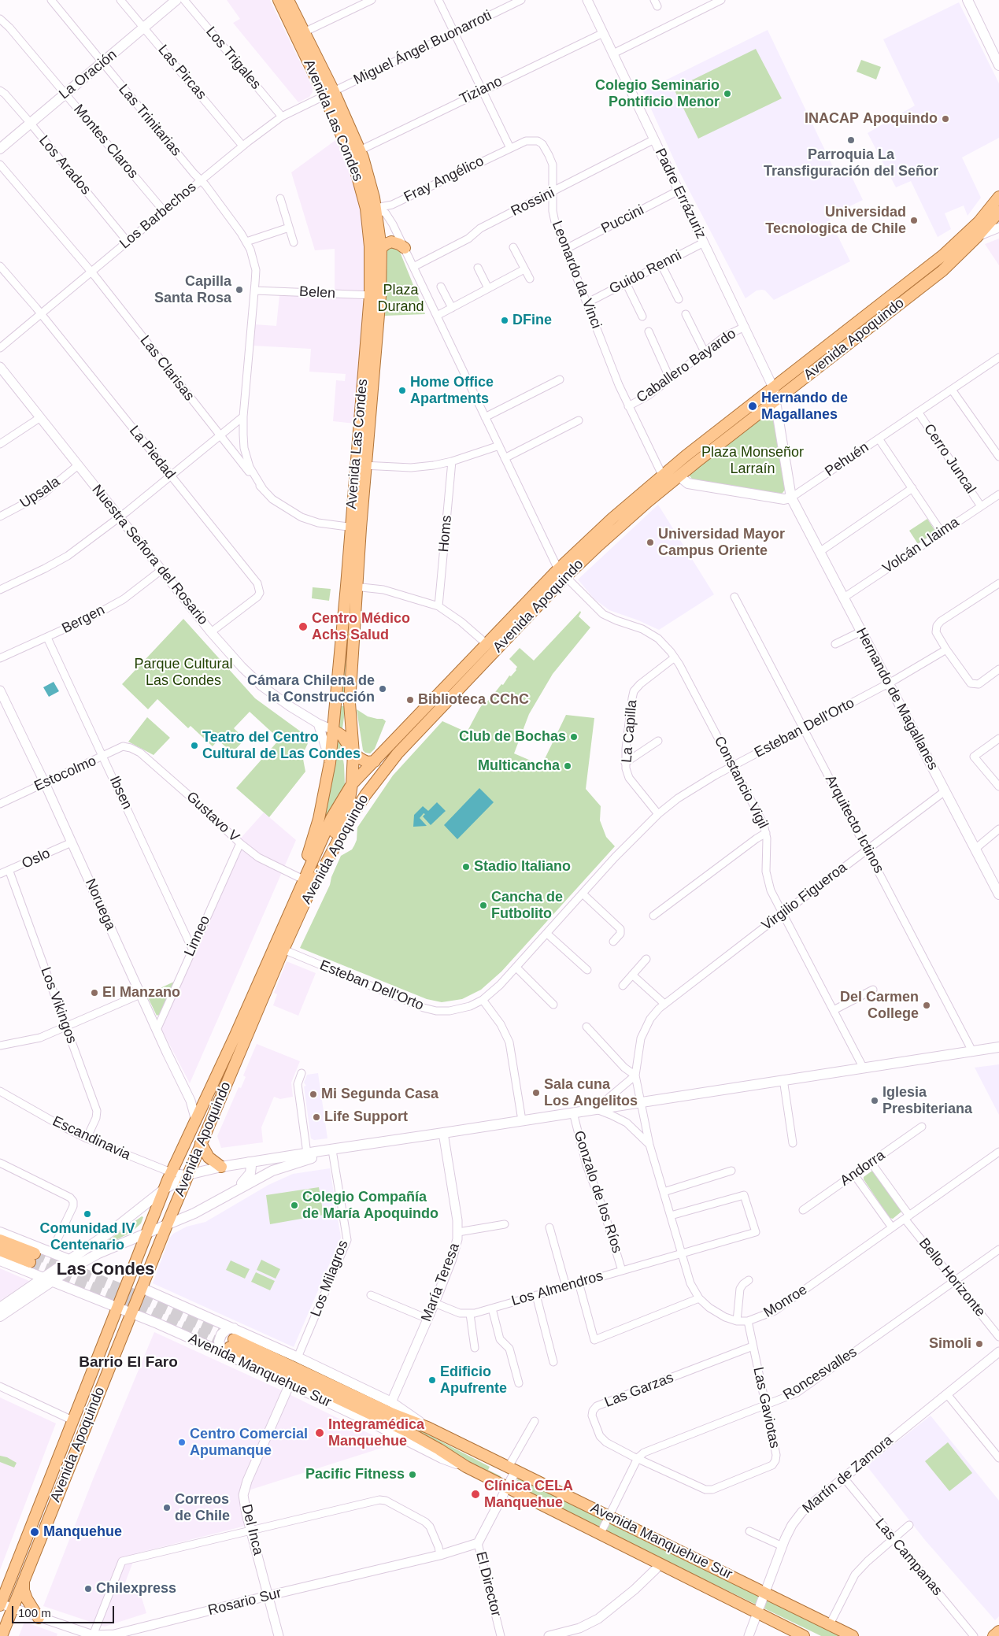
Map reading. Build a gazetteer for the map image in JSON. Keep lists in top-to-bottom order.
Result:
{
  "streets": {
    "main road": [
      "La Oración",
      "Avenida Las Condes",
      "Avenida Apoquindo",
      "Hernando de Magallanes",
      "Avenida Manquehue Sur"
    ],
    "street": [
      "Miguel Ángel Buonarroti",
      "Los Trigales",
      "Las Pircas",
      "Tiziano",
      "Las Trinitarias",
      "Montes Claros",
      "Los Arados",
      "Fray Angélico",
      "Padre Errázuriz",
      "Rossini",
      "Los Barbechos",
      "Puccini",
      "Guido Renni",
      "Leonardo da Vinci",
      "Belen",
      "Caballero Bayardo",
      "Las Clarisas",
      "La Piedad",
      "Cerro Juncal",
      "Pehuén",
      "Upsala",
      "Homs",
      "Volcán Llaima",
      "Nuestra Señora del Rosario",
      "Bergen",
      "Esteban Dell'Orto",
      "La Capilla",
      "Estocolmo",
      "Constancio Vigil",
      "Ibsen",
      "Gustavo V",
      "Arquitecto Ictinos",
      "Oslo",
      "Virgilio Figueroa",
      "Noruega",
      "Linneo",
      "Los Vikingos",
      "Escandinavia",
      "Andorra",
      "Gonzalo de los Ríos",
      "Bello Horizonte",
      "Los Milagros",
      "María Teresa",
      "Los Almendros",
      "Monroe",
      "Roncesvalles",
      "Las Garzas",
      "Las Gaviotas",
      "Martín de Zamora",
      "Del Inca",
      "Las Campanas",
      "El Director",
      "Rosario Sur"
    ]
  },
  "crossings": [
    ["Miguel Ángel Buonarroti", "Avenida Las Condes"],
    ["Miguel Ángel Buonarroti", "Los Barbechos"],
    ["Los Trigales", "Los Barbechos"],
    ["Las Pircas", "La Oración"],
    ["Las Pircas", "Los Barbechos"],
    ["La Oración", "Las Trinitarias"],
    ["La Oración", "Montes Claros"],
    ["La Oración", "Los Arados"],
    ["Tiziano", "Avenida Las Condes"],
    ["Tiziano", "Padre Errázuriz"],
    ["Las Trinitarias", "Los Barbechos"],
    ["Las Trinitarias", "Belen"],
    ["Las Trinitarias", "Las Clarisas"],
    ["Avenida Las Condes", "Fray Angélico"],
    ["Avenida Las Condes", "Los Barbechos"],
    ["Avenida Las Condes", "Belen"],
    ["Avenida Las Condes", "Avenida Apoquindo"],
    ["Avenida Las Condes", "Las Clarisas"],
    ["Avenida Las Condes", "Nuestra Señora del Rosario"],
    ["Avenida Las Condes", "Constancio Vigil"],
    ["Avenida Las Condes", "Gustavo V"],
    ["Montes Claros", "Los Barbechos"],
    ["Los Arados", "Los Barbechos"],
    ["Fray Angélico", "Leonardo da Vinci"],
    ["Fray Angélico", "Constancio Vigil"],
    ["Padre Errázuriz", "Rossini"],
    ["Padre Errázuriz", "Puccini"],
    ["Padre Errázuriz", "Guido Renni"],
    ["Padre Errázuriz", "Avenida Apoquindo"],
    ["Padre Errázuriz", "Caballero Bayardo"],
    ["Padre Errázuriz", "Hernando de Magallanes"],
    ["Rossini", "Leonardo da Vinci"],
    ["Rossini", "Constancio Vigil"],
    ["Los Barbechos", "Las Clarisas"],
    ["Los Barbechos", "La Piedad"],
    ["Puccini", "Leonardo da Vinci"],
    ["Guido Renni", "Leonardo da Vinci"],
    ["Leonardo da Vinci", "Avenida Apoquindo"],
    ["Leonardo da Vinci", "Caballero Bayardo"],
    ["Avenida Apoquindo", "Hernando de Magallanes"],
    ["Avenida Apoquindo", "Esteban Dell'Orto"],
    ["Avenida Apoquindo", "Constancio Vigil"],
    ["Avenida Apoquindo", "Noruega"],
    ["Avenida Apoquindo", "Escandinavia"],
    ["Avenida Apoquindo", "Avenida Manquehue Sur"],
    ["Avenida Apoquindo", "Rosario Sur"],
    ["La Piedad", "Nuestra Señora del Rosario"],
    ["Cerro Juncal", "Pehuén"],
    ["Cerro Juncal", "Volcán Llaima"],
    ["Pehuén", "Hernando de Magallanes"],
    ["Upsala", "Nuestra Señora del Rosario"],
    ["Volcán Llaima", "Hernando de Magallanes"],
    ["Nuestra Señora del Rosario", "Bergen"],
    ["Bergen", "Ibsen"],
    ["Hernando de Magallanes", "Esteban Dell'Orto"],
    ["Hernando de Magallanes", "Virgilio Figueroa"],
    ["Esteban Dell'Orto", "La Capilla"],
    ["Esteban Dell'Orto", "Constancio Vigil"],
    ["Esteban Dell'Orto", "Arquitecto Ictinos"],
    ["La Capilla", "Constancio Vigil"],
    ["Estocolmo", "Ibsen"],
    ["Estocolmo", "Gustavo V"],
    ["Estocolmo", "Noruega"],
    ["Constancio Vigil", "Virgilio Figueroa"],
    ["Ibsen", "Linneo"],
    ["Gustavo V", "Linneo"],
    ["Arquitecto Ictinos", "Virgilio Figueroa"],
    ["Oslo", "Noruega"],
    ["Oslo", "Los Vikingos"],
    ["Virgilio Figueroa", "Monroe"],
    ["Noruega", "Linneo"],
    ["Los Vikingos", "Escandinavia"],
    ["Andorra", "Bello Horizonte"],
    ["Gonzalo de los Ríos", "Los Almendros"],
    ["Bello Horizonte", "Monroe"],
    ["Bello Horizonte", "Roncesvalles"],
    ["Los Milagros", "Avenida Manquehue Sur"],
    ["María Teresa", "Los Almendros"],
    ["María Teresa", "Avenida Manquehue Sur"],
    ["Los Almendros", "Monroe"],
    ["Monroe", "Las Gaviotas"],
    ["Avenida Manquehue Sur", "Martín de Zamora"],
    ["Avenida Manquehue Sur", "Del Inca"],
    ["Avenida Manquehue Sur", "El Director"],
    ["Roncesvalles", "Las Garzas"],
    ["Roncesvalles", "Las Gaviotas"],
    ["Las Garzas", "Las Gaviotas"],
    ["Martín de Zamora", "Las Campanas"],
    ["Del Inca", "Rosario Sur"],
    ["El Director", "Rosario Sur"]
  ],
  "districts": ["Las Condes", "Barrio El Faro"],
  "parks": ["Plaza Durand", "Plaza Monseñor Larraín", "Parque Cultural Las Condes"],
  "places": [
    "Colegio Seminario Pontificio Menor",
    "INACAP Apoquindo",
    "Parroquia La Transfiguración del Señor",
    "Universidad Tecnologica de Chile",
    "Capilla Santa Rosa",
    "DFine",
    "Home Office Apartments",
    "Hernando de Magallanes",
    "Universidad Mayor Campus Oriente",
    "Centro Médico Achs Salud",
    "Cámara Chilena de la Construcción",
    "Biblioteca CChC",
    "Club de Bochas",
    "Teatro del Centro Cultural de Las Condes",
    "Multicancha",
    "Stadio Italiano",
    "Cancha de Futbolito",
    "El Manzano",
    "Del Carmen College",
    "Sala cuna Los Angelitos",
    "Mi Segunda Casa",
    "Iglesia Presbiteriana",
    "Life Support",
    "Colegio Compañía de María Apoquindo",
    "Comunidad IV Centenario",
    "Simoli",
    "Edificio Apufrente",
    "Integramédica Manquehue",
    "Centro Comercial Apumanque",
    "Pacific Fitness",
    "Clínica CELA Manquehue",
    "Correos de Chile",
    "Manquehue",
    "Chilexpress"
  ],
  "scale_bar": "100 m"
}
